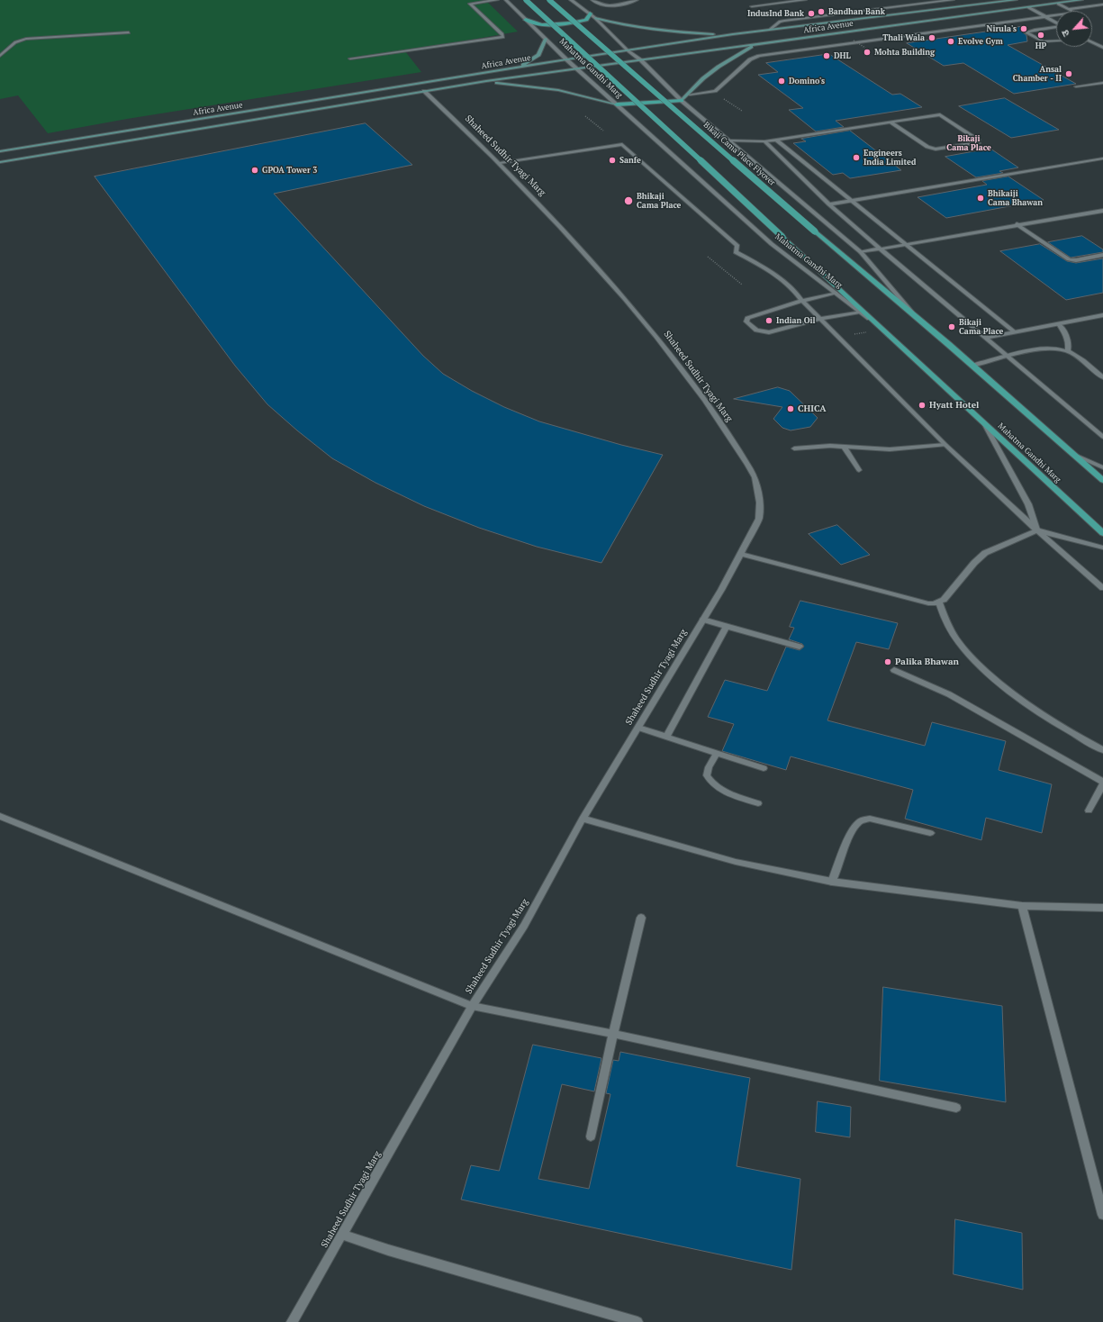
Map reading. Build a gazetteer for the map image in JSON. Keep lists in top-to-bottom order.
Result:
{
  "streets": {
    "main road": ["Africa Avenue", "Mahatma Gandhi Marg", "Bikaji Cama Place Flyover"],
    "street": ["Shaheed Sudhir Tyagi Marg"]
  },
  "crossings": [
    ["Africa Avenue", "Mahatma Gandhi Marg"],
    ["Africa Avenue", "Shaheed Sudhir Tyagi Marg"]
  ],
  "districts": ["Bikaji Cama Place"],
  "places": [
    "Bandhan Bank",
    "IndusInd Bank",
    "Nirula's",
    "HP",
    "Thali Wala",
    "Evolve Gym",
    "Mohta Building",
    "DHL",
    "Ansal Chamber - II",
    "Domino's",
    "Engineers India Limited",
    "Sanfe",
    "GPOA Tower 3",
    "Bhikaiji Cama Bhawan",
    "Bhikaji Cama Place",
    "Indian Oil",
    "Bikaji Cama Place",
    "Hyatt Hotel",
    "CHICA",
    "Palika Bhawan"
  ],
  "north": "bottom left"
}
